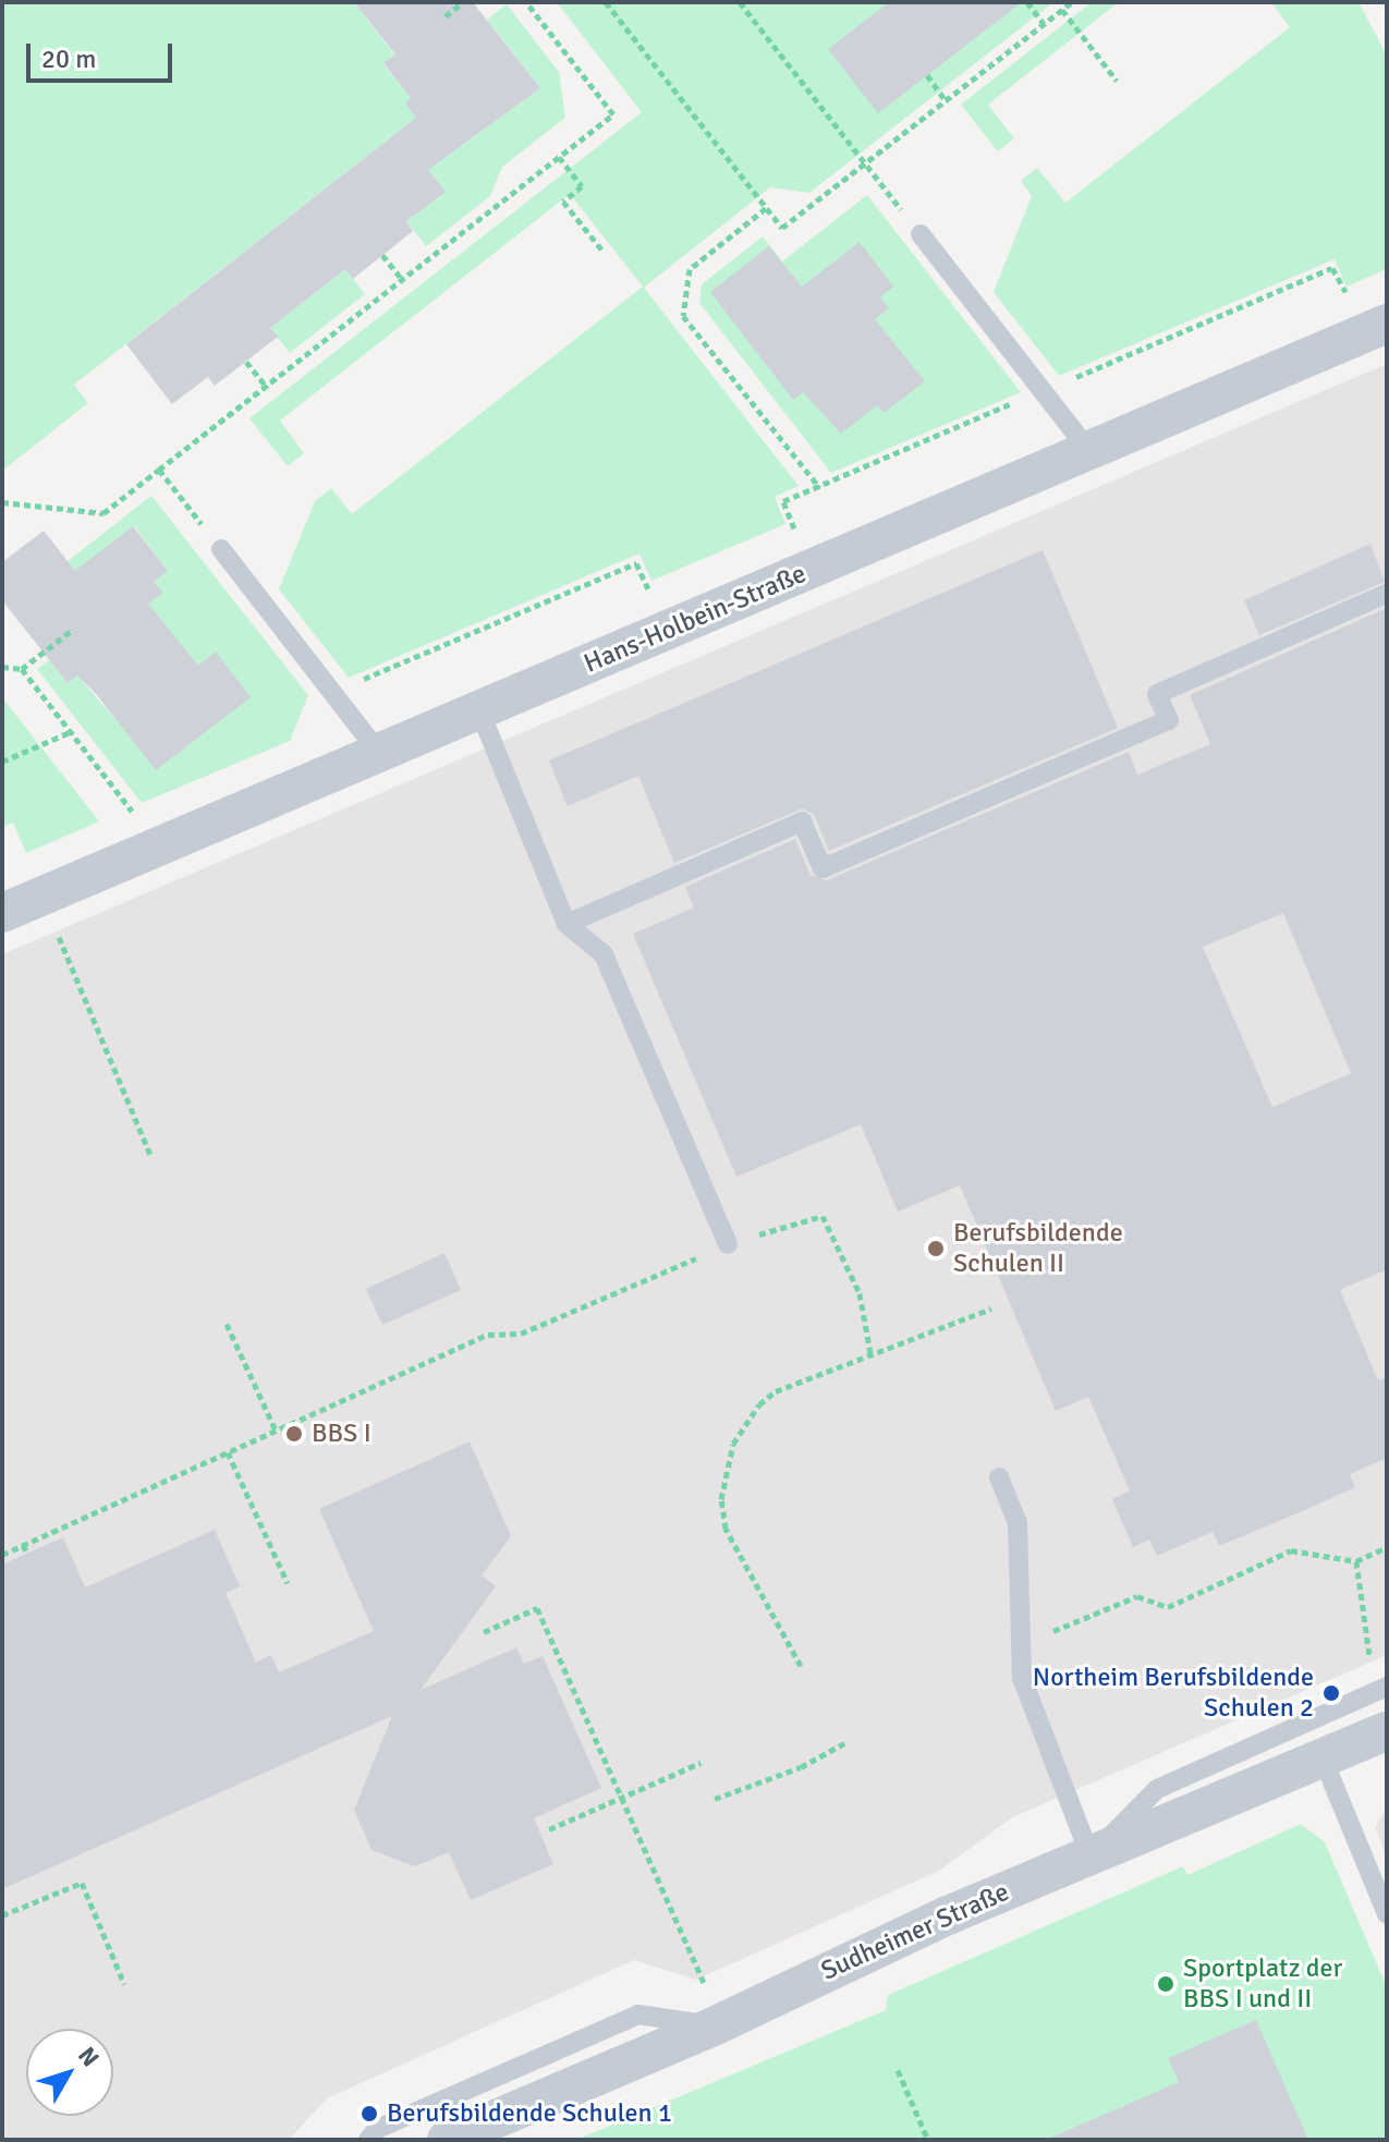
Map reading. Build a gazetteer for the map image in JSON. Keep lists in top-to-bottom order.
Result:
{
  "streets": {
    "street": ["Hans-Holbein-Straße", "Sudheimer Straße"]
  },
  "places": [
    "Berufsbildende Schulen II",
    "BBS I",
    "Northeim Berufsbildende Schulen 2",
    "Sportplatz der BBS I und II",
    "Berufsbildende Schulen 1"
  ],
  "scale_bar": "20 m",
  "north": "top right"
}
